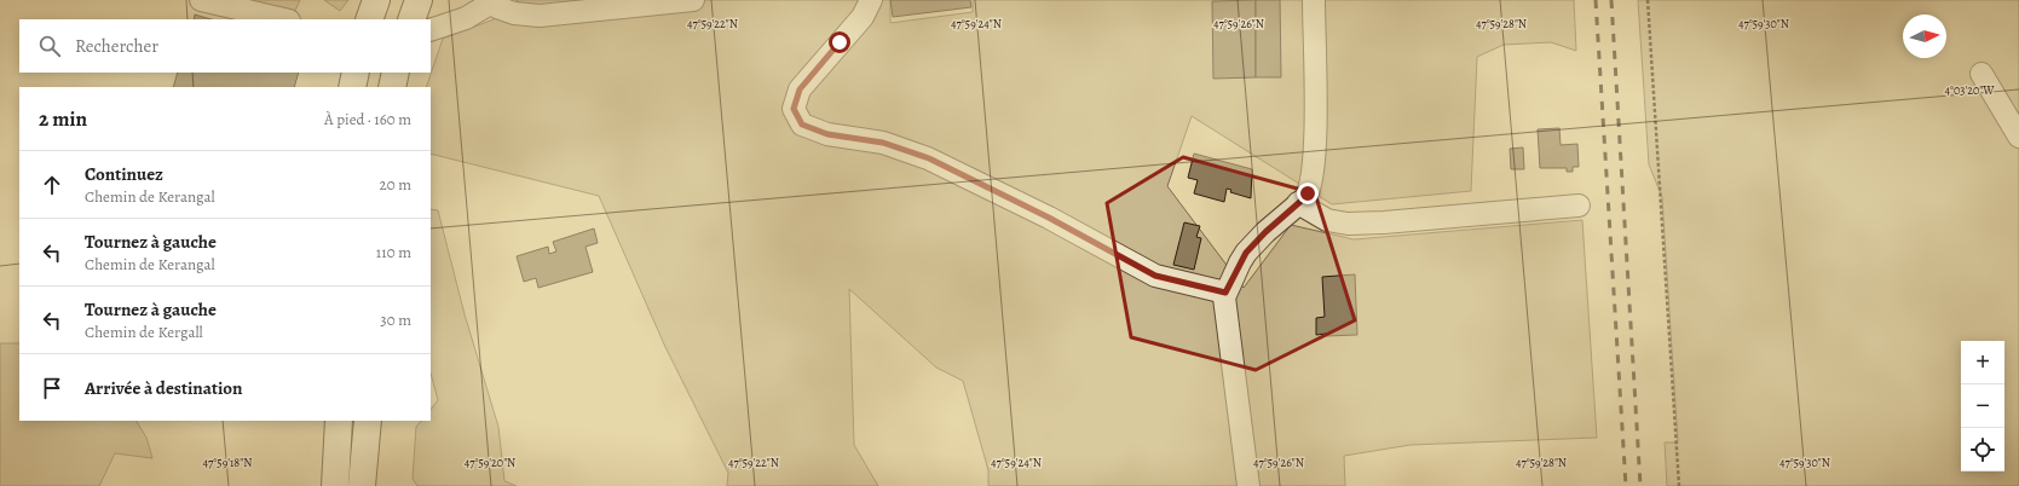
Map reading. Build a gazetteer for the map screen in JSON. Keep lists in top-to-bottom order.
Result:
{
  "north": "right",
  "page": {
    "search": "Rechercher",
    "heading": ["2 min", "À pied · 160 m"],
    "list": [
      ["Continuez", "Chemin de Kerangal", "20 m"],
      ["Tournez à gauche", "Chemin de Kerangal", "110 m"],
      ["Tournez à gauche", "Chemin de Kergall", "30 m"],
      "Arrivée à destination"
    ],
    "map_buttons": ["+", "−"]
  },
  "coordinates": [
    "47°59'22\"N",
    "47°59'24\"N",
    "47°59'26\"N",
    "47°59'28\"N",
    "47°59'30\"N",
    "4°03'20\"W",
    "47°59'18\"N",
    "47°59'20\"N"
  ]
}
